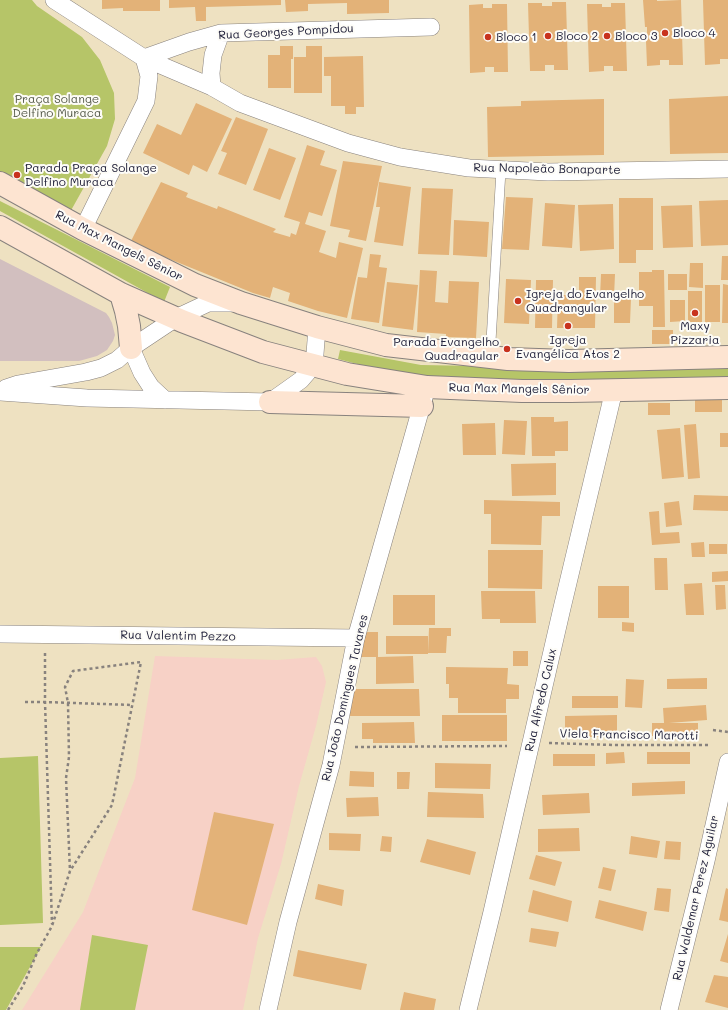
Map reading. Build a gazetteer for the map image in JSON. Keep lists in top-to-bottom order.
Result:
{
  "streets": {
    "street": [
      "Rua Georges Pompidou",
      "Rua Napoleão Bonaparte",
      "Rua Max Mangels Sênior",
      "Rua Valentim Pezzo",
      "Rua João Domingues Tavares",
      "Rua Alfredo Calux",
      "Rua Waldemar Perez Aguilar"
    ],
    "path": ["Viela Francisco Marotti"]
  },
  "crossings": [
    ["Rua Georges Pompidou", "Rua Napoleão Bonaparte"],
    ["Rua Max Mangels Sênior", "Rua João Domingues Tavares"],
    ["Rua Max Mangels Sênior", "Rua Alfredo Calux"],
    ["Rua Valentim Pezzo", "Rua João Domingues Tavares"]
  ],
  "parks": ["Praça Solange Delfino Muraca"],
  "places": [
    "Bloco 4",
    "Bloco 2",
    "Bloco 3",
    "Bloco 1",
    "Parada Praça Solange Delfino Muraca",
    "Igreja do Evangelho Quadrangular",
    "Maxy Pizzaria",
    "Igreja Evangélica Atos 2",
    "Parada Evangelho Quadragular"
  ]
}
